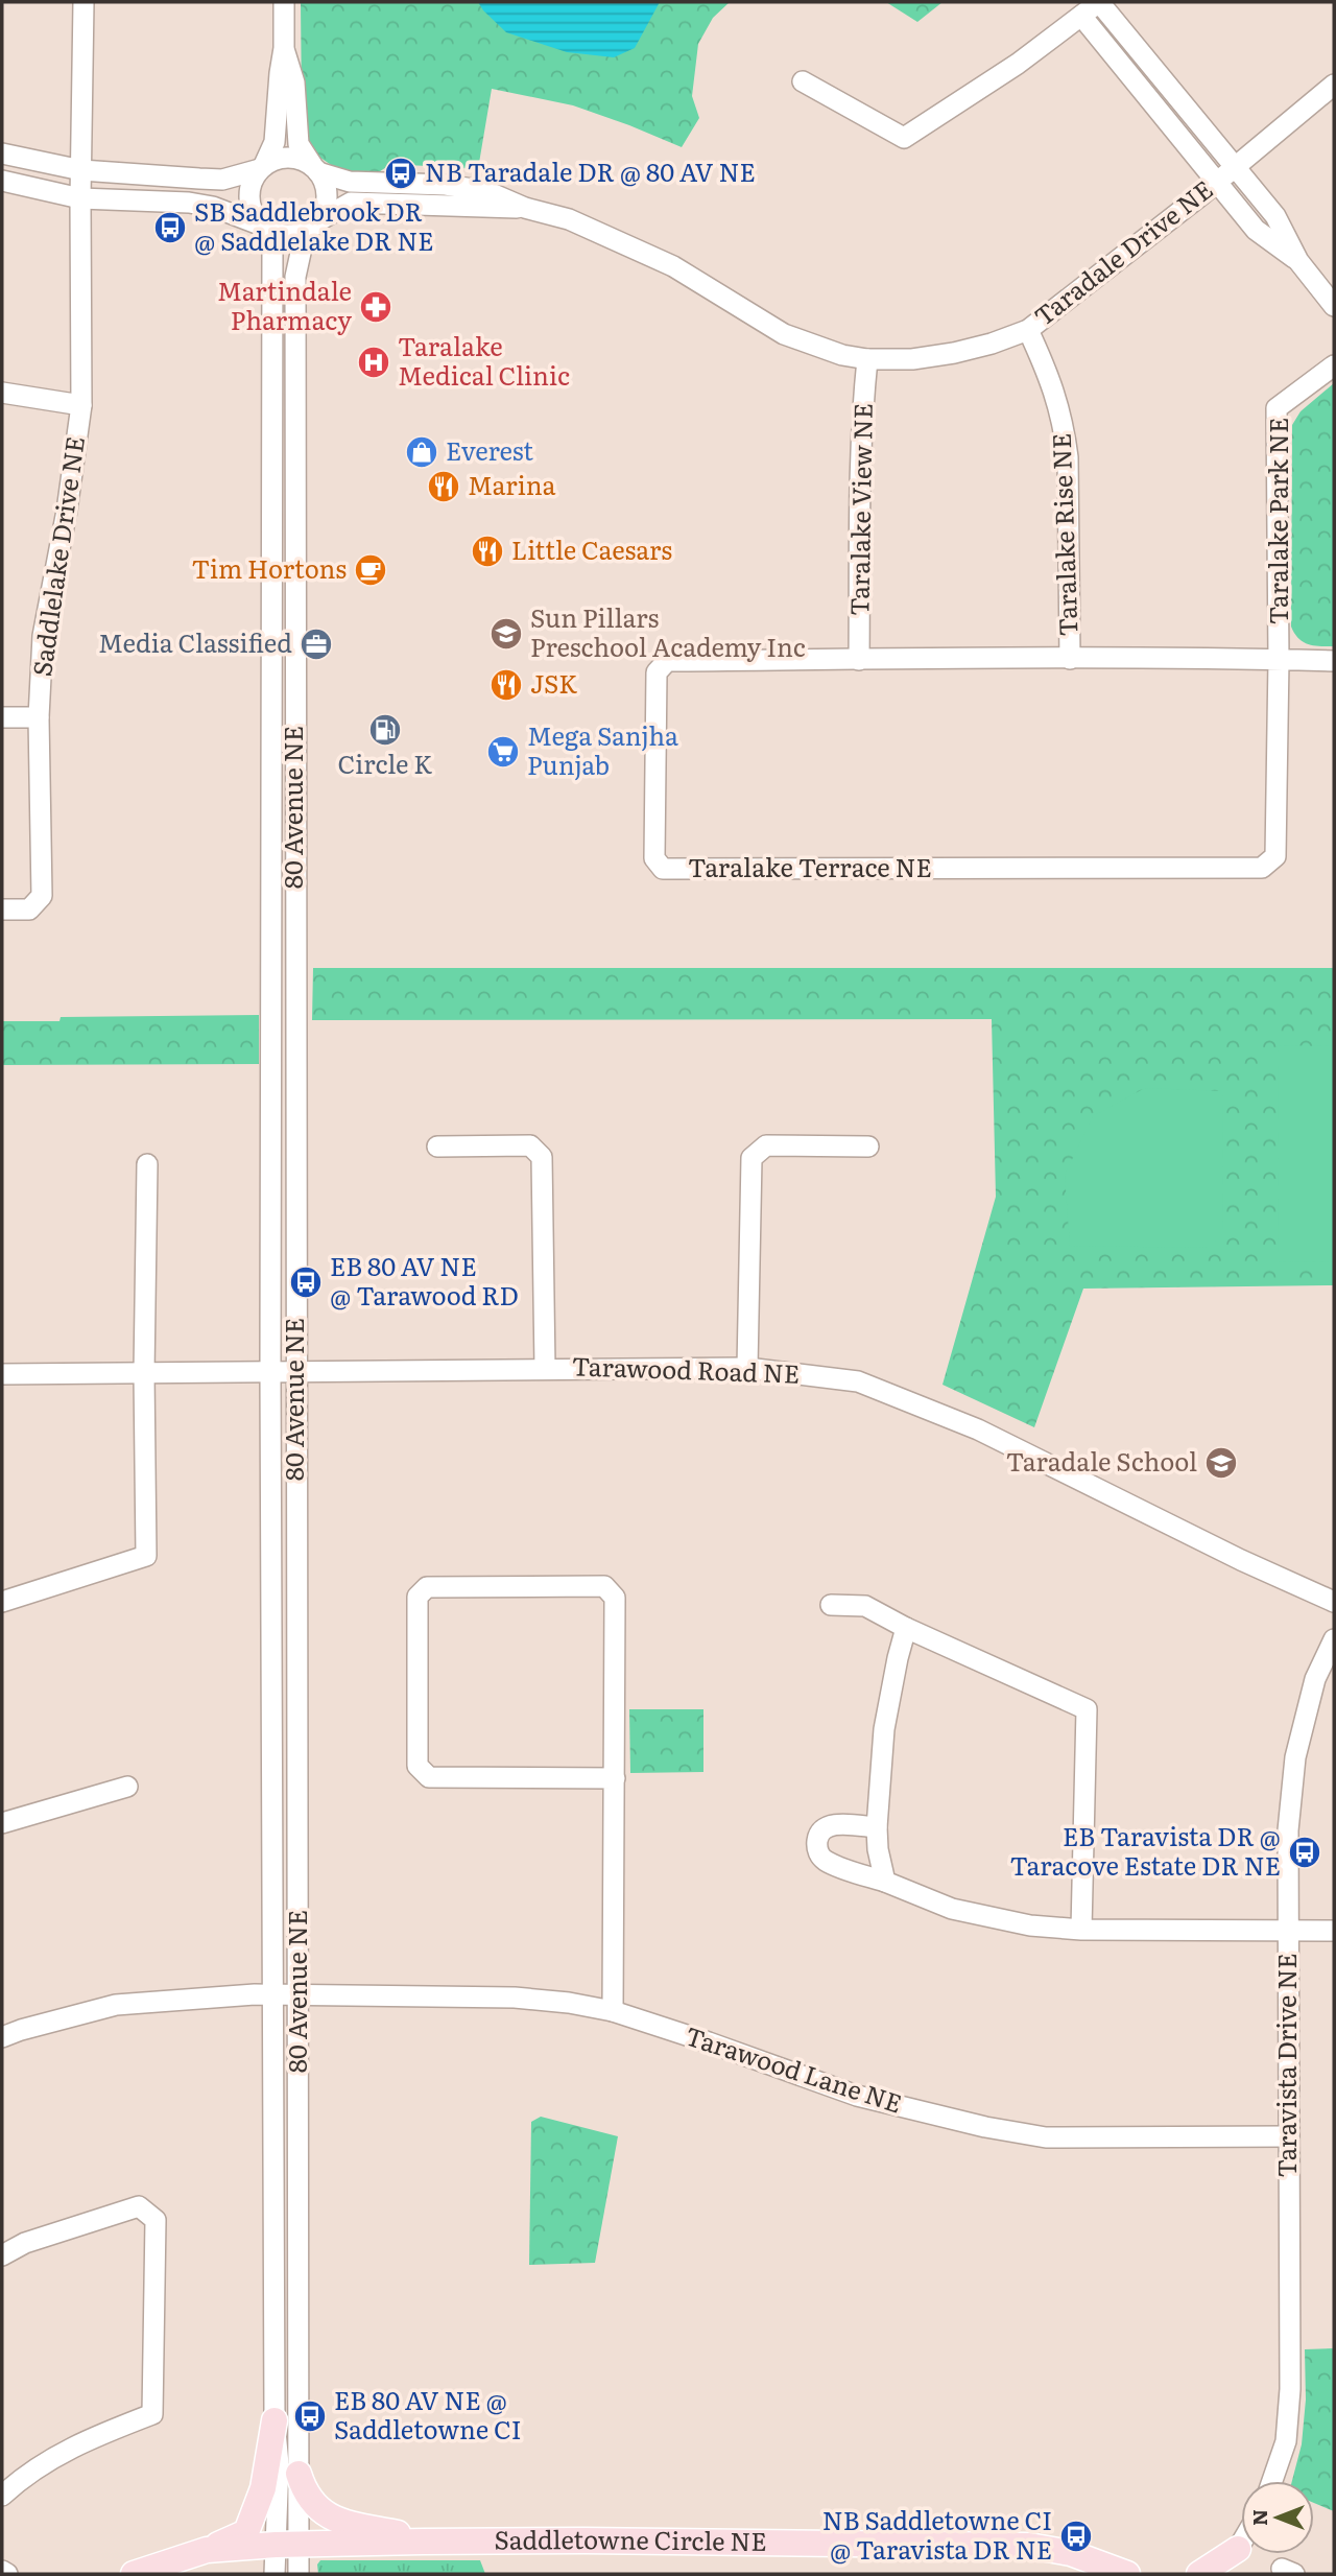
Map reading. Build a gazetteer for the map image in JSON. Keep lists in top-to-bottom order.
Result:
{
  "streets": {
    "main road": ["Saddletowne Circle NE"],
    "street": [
      "Taradale Drive NE",
      "Taralake View NE",
      "Taralake Park NE",
      "Taralake Rise NE",
      "Saddlelake Drive NE",
      "80 Avenue NE",
      "Taralake Terrace NE",
      "Tarawood Road NE",
      "Taravista Drive NE",
      "Tarawood Lane NE"
    ]
  },
  "crossings": [
    ["Taradale Drive NE", "Taralake View NE"],
    ["Taradale Drive NE", "Taralake Rise NE"],
    ["Taradale Drive NE", "80 Avenue NE"],
    ["Taralake View NE", "Taralake Terrace NE"],
    ["Taralake Park NE", "Taralake Terrace NE"],
    ["Taralake Rise NE", "Taralake Terrace NE"],
    ["80 Avenue NE", "Tarawood Road NE"],
    ["80 Avenue NE", "Tarawood Lane NE"],
    ["80 Avenue NE", "Saddletowne Circle NE"],
    ["Taravista Drive NE", "Tarawood Lane NE"]
  ],
  "places": {
    "bus stop": [
      "NB Taradale DR @ 80 AV NE",
      "SB Saddlebrook DR @ Saddlelake DR NE",
      "EB 80 AV NE @ Tarawood RD",
      "EB Taravista DR @ Taracove Estate DR NE",
      "EB 80 AV NE @ Saddletowne CI",
      "NB Saddletowne CI @ Taravista DR NE"
    ],
    "pharmacy": ["Martindale Pharmacy"],
    "hospital": ["Taralake Medical Clinic"],
    "shop": ["Everest"],
    "restaurant": ["Marina", "Little Caesars", "JSK"],
    "cafe": ["Tim Hortons"],
    "school or university": ["Sun Pillars Preschool Academy Inc", "Taradale School"],
    "office": ["Media Classified"],
    "fuel station": ["Circle K"],
    "supermarket": ["Mega Sanjha Punjab"]
  },
  "north": "left"
}
